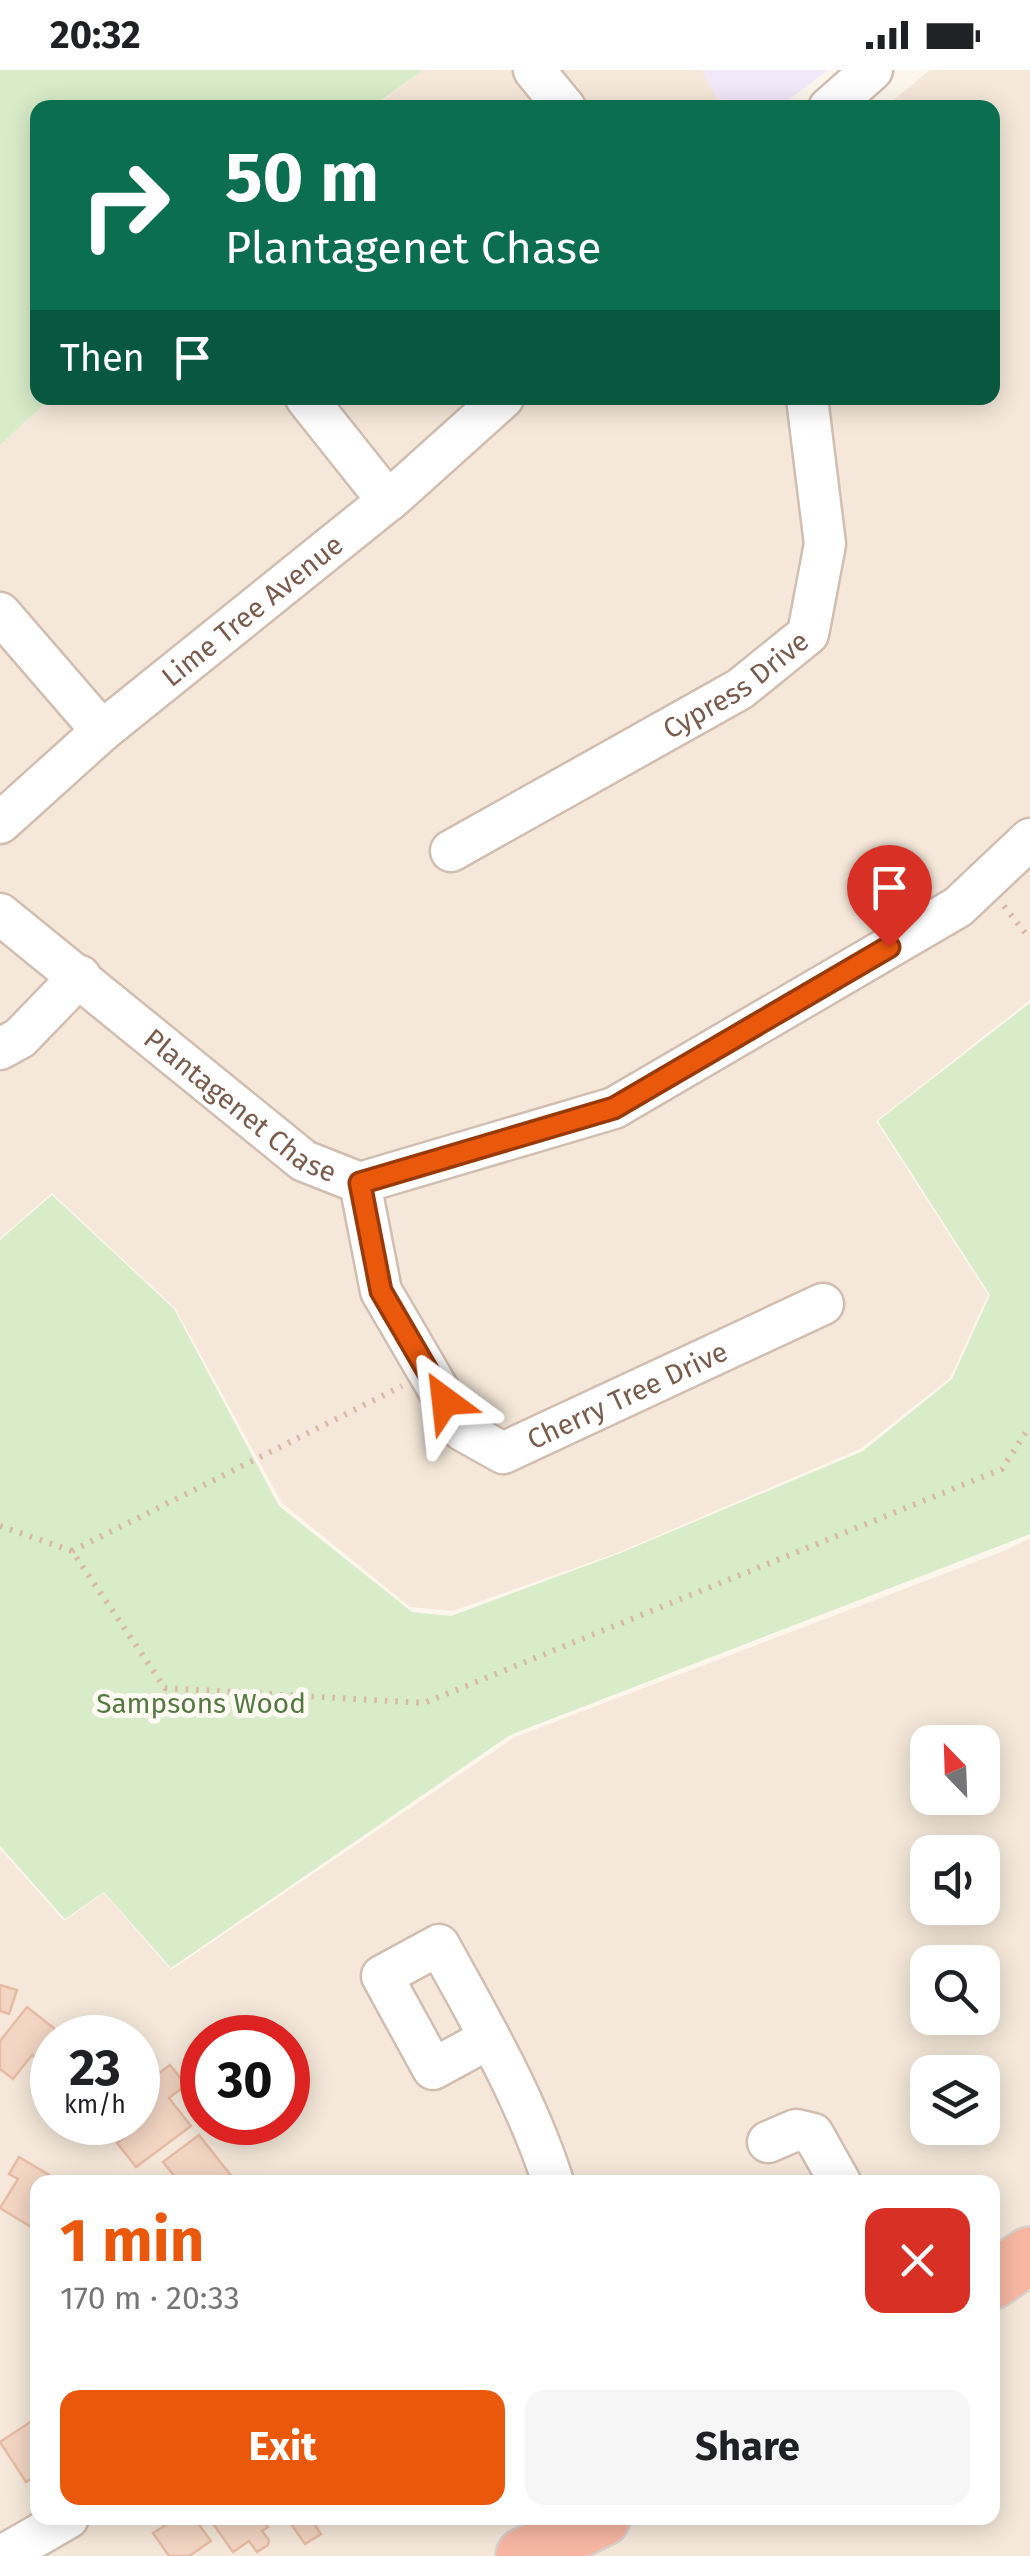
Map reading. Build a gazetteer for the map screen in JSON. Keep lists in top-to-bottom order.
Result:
{
  "streets": {
    "street": [
      "Lime Tree Avenue",
      "Cypress Drive",
      "Plantagenet Chase",
      "Cherry Tree Drive"
    ]
  },
  "crossings": [
    ["Plantagenet Chase", "Cherry Tree Drive"]
  ],
  "parks": ["Sampsons Wood"],
  "north": "top left",
  "page": {
    "status": "20:32",
    "turn": ["50 m", "Plantagenet Chase"],
    "then": "Then",
    "speed": "23 km/h",
    "limit": "30",
    "heading": ["1 min", "170 m · 20:33"],
    "buttons": ["Exit", "Share"]
  }
}
